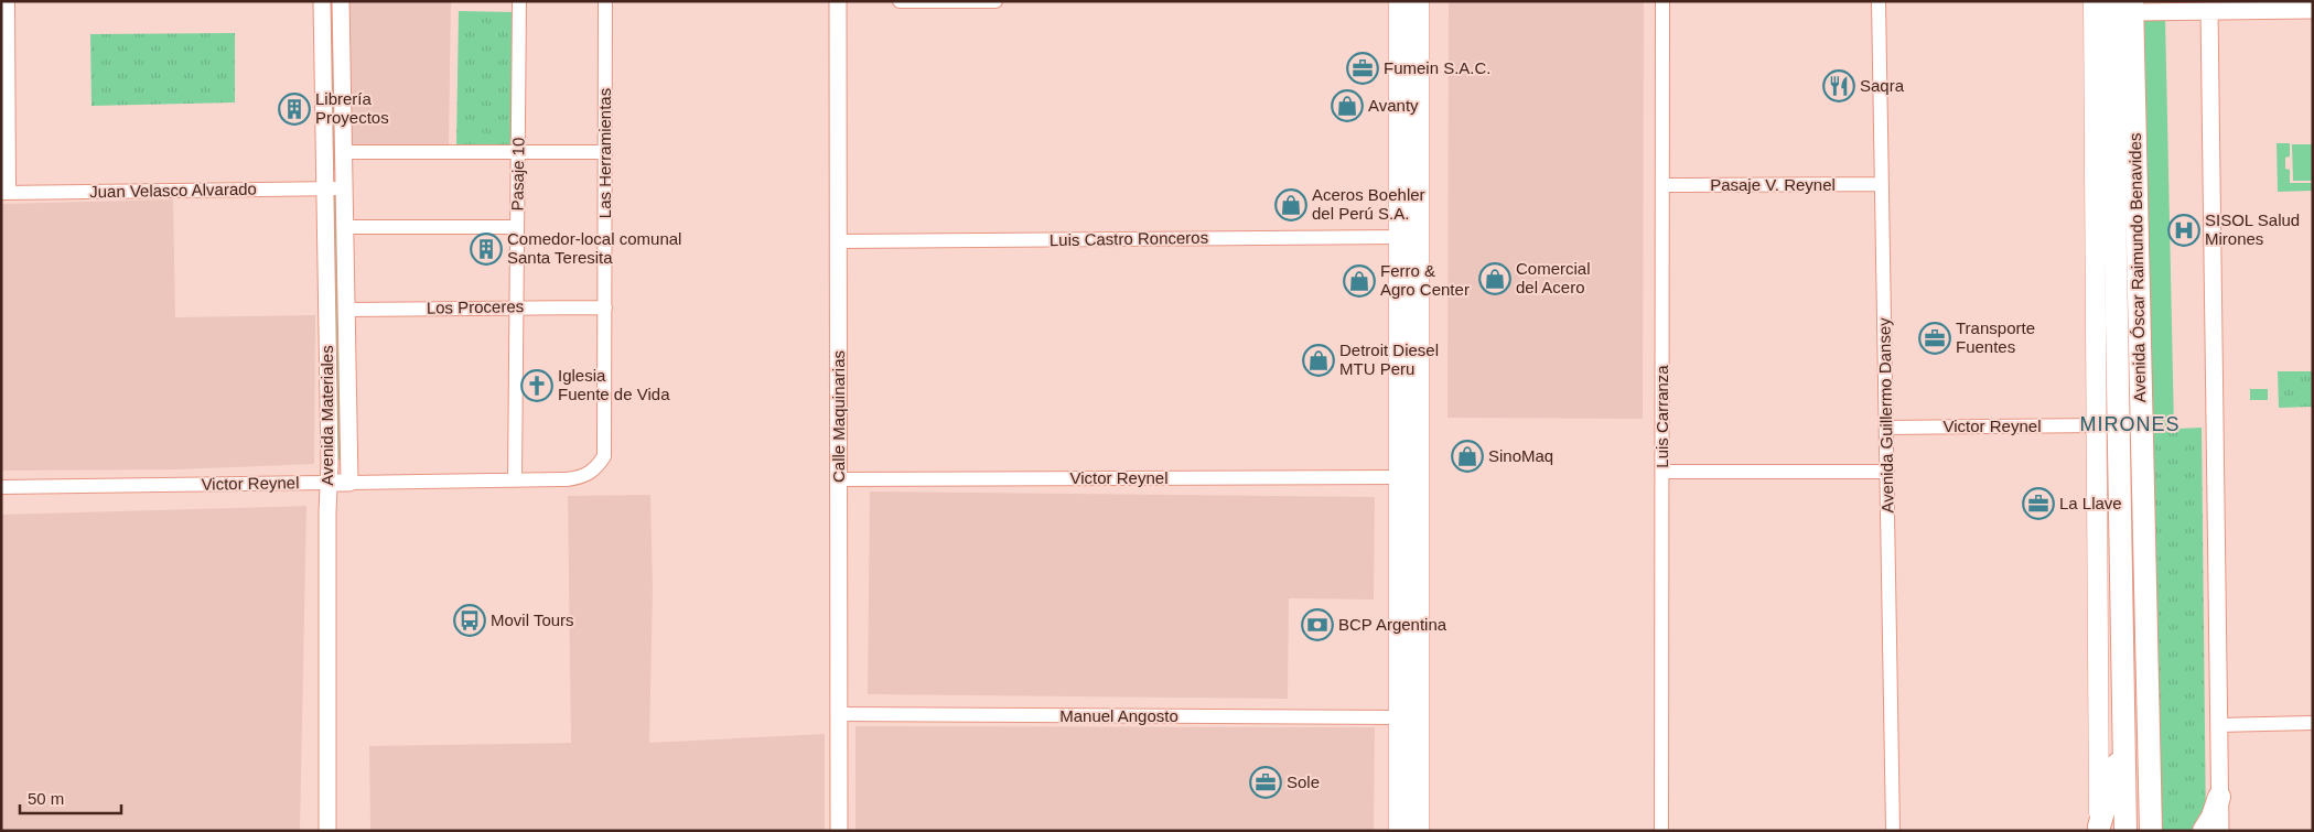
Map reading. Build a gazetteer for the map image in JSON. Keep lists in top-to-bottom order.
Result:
{
  "streets": {
    "main road": ["Avenida Óscar Raimundo Benavides"],
    "street": [
      "Las Herramientas",
      "Pasaje 10",
      "Pasaje V. Reynel",
      "Juan Velasco Alvarado",
      "Luis Castro Ronceros",
      "Los Proceres",
      "Avenida Materiales",
      "Avenida Guillermo Dansey",
      "Calle Maquinarias",
      "Luis Carranza",
      "Victor Reynel",
      "Manuel Angosto"
    ]
  },
  "crossings": [
    ["Las Herramientas", "Los Proceres"],
    ["Las Herramientas", "Victor Reynel"],
    ["Pasaje 10", "Los Proceres"],
    ["Pasaje 10", "Victor Reynel"],
    ["Pasaje V. Reynel", "Avenida Guillermo Dansey"],
    ["Pasaje V. Reynel", "Luis Carranza"],
    ["Juan Velasco Alvarado", "Avenida Materiales"],
    ["Luis Castro Ronceros", "Calle Maquinarias"],
    ["Los Proceres", "Avenida Materiales"],
    ["Avenida Materiales", "Victor Reynel"],
    ["Avenida Guillermo Dansey", "Victor Reynel"],
    ["Calle Maquinarias", "Victor Reynel"],
    ["Calle Maquinarias", "Manuel Angosto"]
  ],
  "districts": ["MIRONES"],
  "places": {
    "office": [
      "Fumein S.A.C.",
      "Transporte Fuentes",
      "La Llave",
      "Sole"
    ],
    "restaurant": ["Saqra"],
    "shop": [
      "Avanty",
      "Aceros Boehler del Perú S.A.",
      "Comercial del Acero",
      "Ferro & Agro Center",
      "Detroit Diesel MTU Peru",
      "SinoMaq"
    ],
    "building": ["Librería Proyectos", "Comedor-local comunal Santa Teresita"],
    "hospital": ["SISOL Salud Mirones"],
    "church": ["Iglesia Fuente de Vida"],
    "bus stop": ["Movil Tours"],
    "bank": ["BCP Argentina"]
  },
  "scale_bar": "50 m"
}
